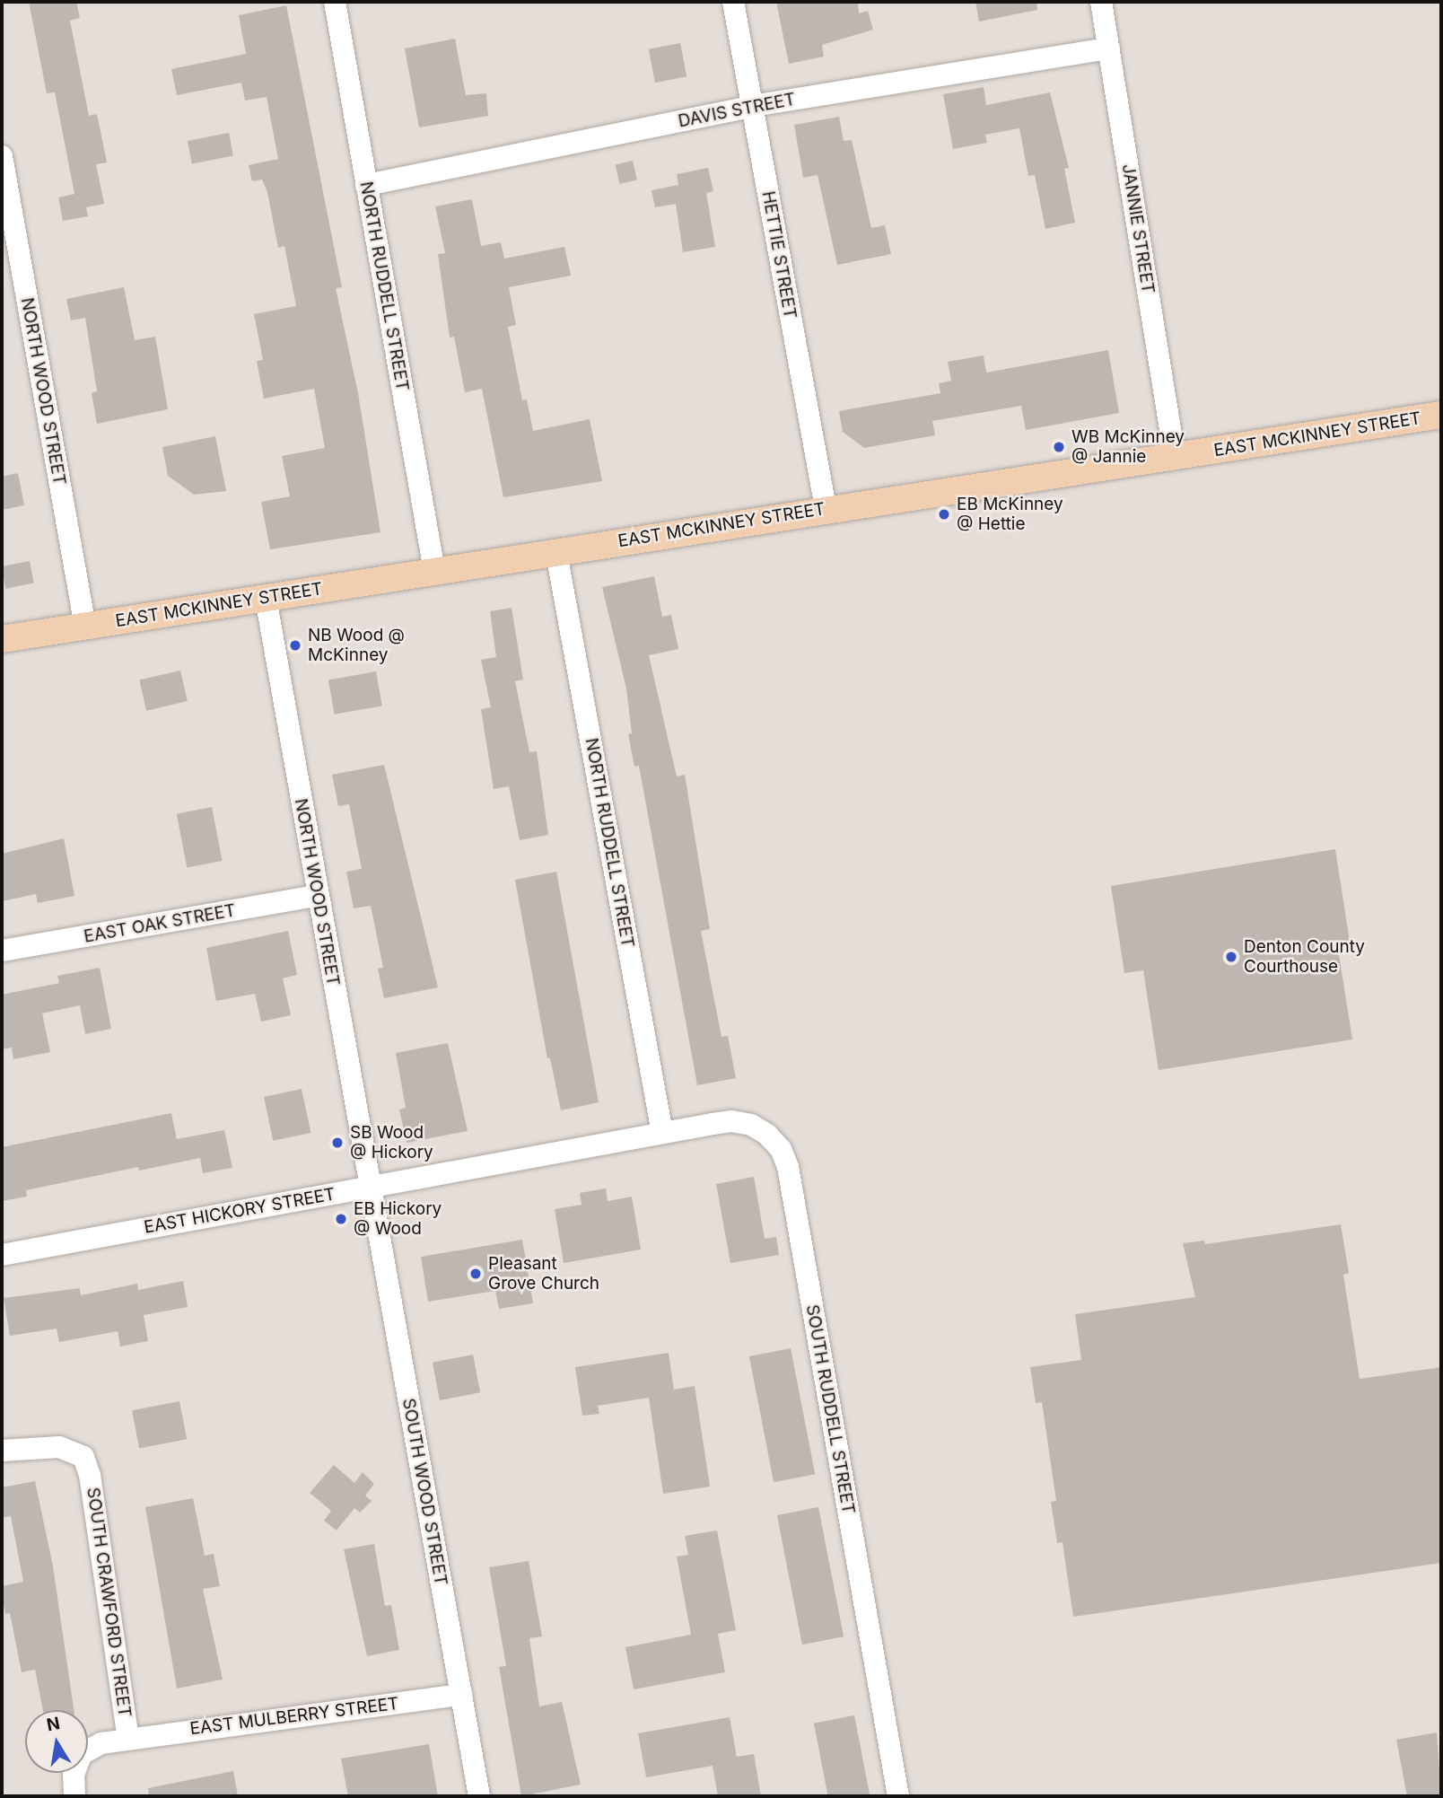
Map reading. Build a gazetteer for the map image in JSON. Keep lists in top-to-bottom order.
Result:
{
  "streets": {
    "main road": ["EAST MCKINNEY STREET"],
    "street": [
      "DAVIS STREET",
      "JANNIE STREET",
      "HETTIE STREET",
      "NORTH RUDDELL STREET",
      "NORTH WOOD STREET",
      "EAST OAK STREET",
      "EAST HICKORY STREET",
      "SOUTH RUDDELL STREET",
      "SOUTH WOOD STREET",
      "SOUTH CRAWFORD STREET",
      "EAST MULBERRY STREET"
    ]
  },
  "crossings": [
    ["DAVIS STREET", "JANNIE STREET"],
    ["DAVIS STREET", "HETTIE STREET"],
    ["DAVIS STREET", "NORTH RUDDELL STREET"],
    ["JANNIE STREET", "EAST MCKINNEY STREET"],
    ["HETTIE STREET", "EAST MCKINNEY STREET"],
    ["NORTH RUDDELL STREET", "EAST MCKINNEY STREET"],
    ["NORTH RUDDELL STREET", "EAST HICKORY STREET"],
    ["NORTH RUDDELL STREET", "SOUTH RUDDELL STREET"],
    ["NORTH WOOD STREET", "EAST MCKINNEY STREET"],
    ["NORTH WOOD STREET", "EAST OAK STREET"],
    ["NORTH WOOD STREET", "EAST HICKORY STREET"],
    ["NORTH WOOD STREET", "SOUTH WOOD STREET"],
    ["EAST HICKORY STREET", "SOUTH RUDDELL STREET"],
    ["EAST HICKORY STREET", "SOUTH WOOD STREET"],
    ["SOUTH WOOD STREET", "EAST MULBERRY STREET"],
    ["SOUTH CRAWFORD STREET", "EAST MULBERRY STREET"]
  ],
  "places": [
    "WB McKinney @ Jannie",
    "EB McKinney @ Hettie",
    "NB Wood @ McKinney",
    "Denton County Courthouse",
    "SB Wood @ Hickory",
    "EB Hickory @ Wood",
    "Pleasant Grove Church"
  ],
  "north": "top"
}
